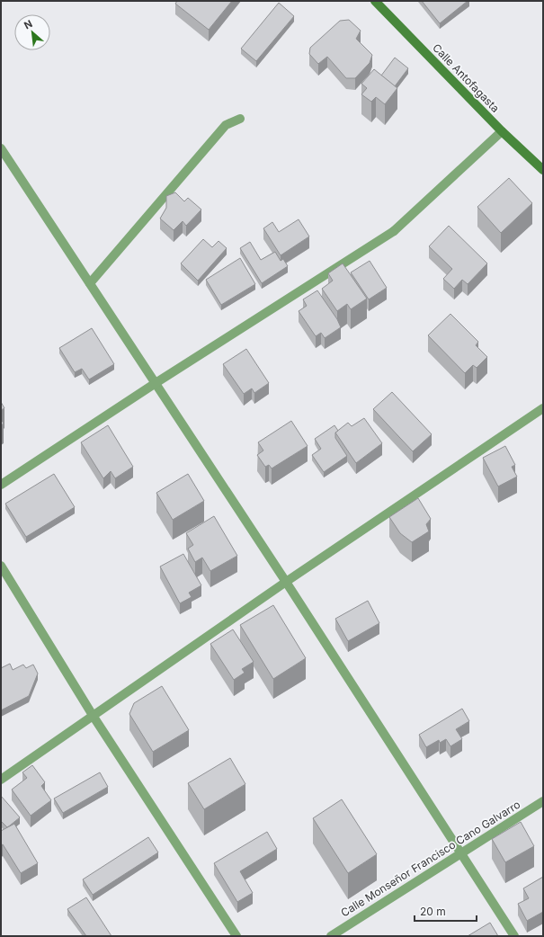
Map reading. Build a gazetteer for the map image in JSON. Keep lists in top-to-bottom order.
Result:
{
  "streets": {
    "main road": ["Calle Antofagasta"],
    "street": ["Calle Monseñor Francisco Cano Galvarro"]
  },
  "scale_bar": "20 m",
  "north": "top left"
}
